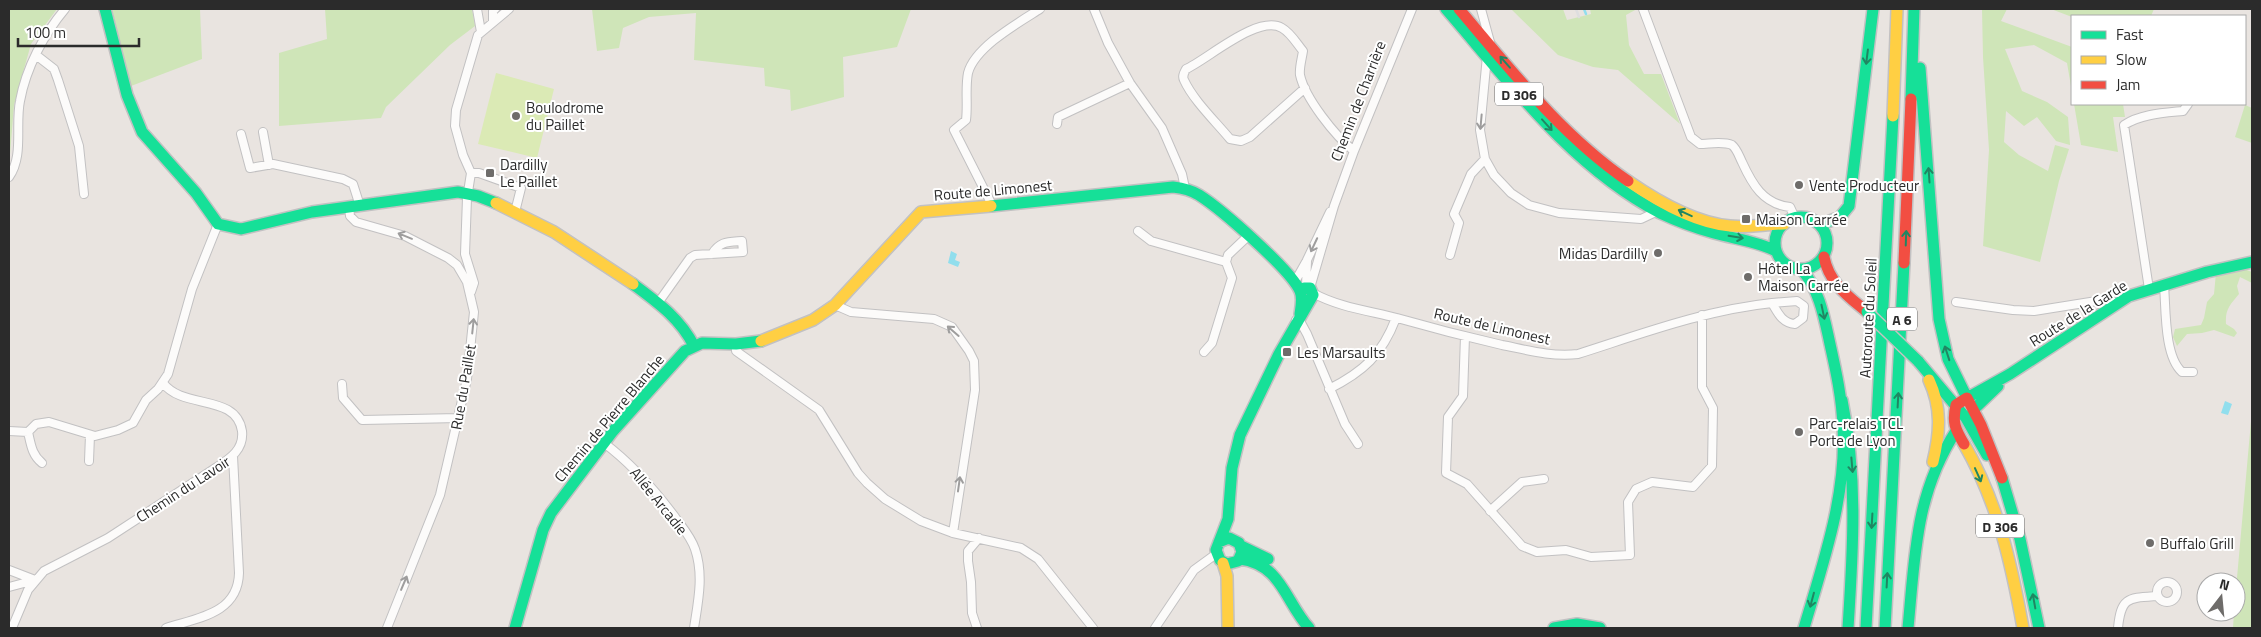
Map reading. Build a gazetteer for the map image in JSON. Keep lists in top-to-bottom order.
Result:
{
  "streets": {
    "main road": [
      "D 306",
      "Chemin de Charrière",
      "Route de Limonest",
      "Route de la Garde",
      "Autoroute du Soleil",
      "A 6",
      "Chemin de Pierre Blanche"
    ],
    "street": ["Rue du Paillet", "Chemin du Lavoir", "Allée Arcadie"]
  },
  "crossings": [
    ["D 306", "Route de la Garde"],
    ["Chemin de Charrière", "Route de Limonest"],
    ["Route de Limonest", "Chemin de Pierre Blanche"],
    ["Chemin de Pierre Blanche", "Allée Arcadie"]
  ],
  "one_way": ["Rue du Paillet"],
  "places": {
    "other": [
      "Boulodrome du Paillet",
      "Vente Producteur",
      "Midas Dardilly",
      "Hôtel La Maison Carrée",
      "Parc-relais TCL Porte de Lyon",
      "Buffalo Grill"
    ],
    "transit": ["Dardilly Le Paillet", "Maison Carrée", "Les Marsaults"]
  },
  "legend": ["Fast", "Slow", "Jam"],
  "scale_bar": "100 m",
  "north": "top"
}
